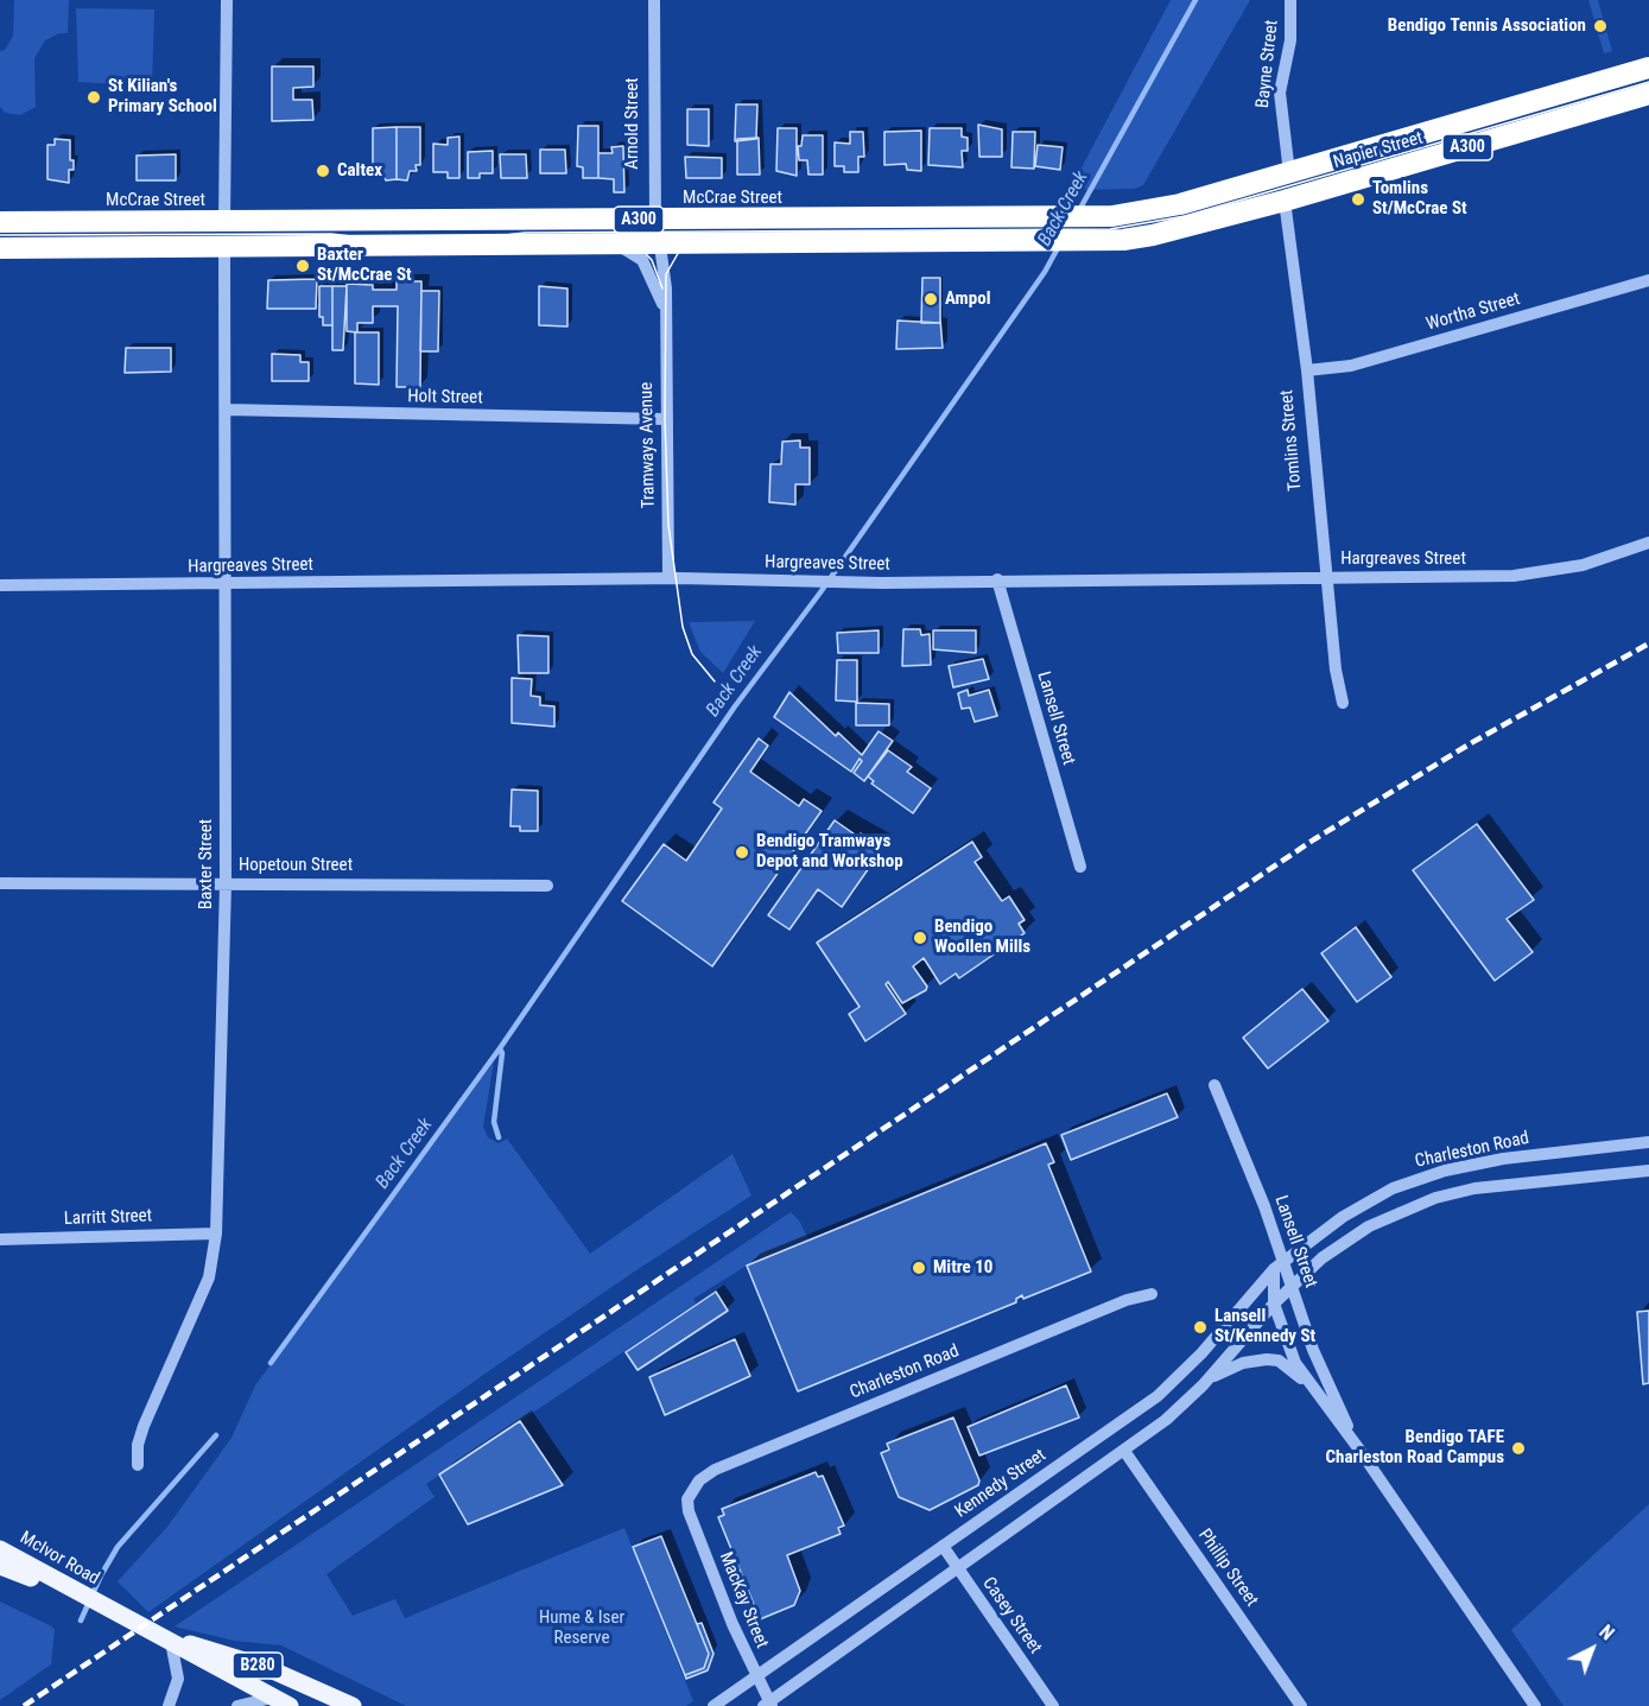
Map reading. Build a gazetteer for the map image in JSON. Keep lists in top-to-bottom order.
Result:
{
  "streets": {
    "highway": [
      "Arnold Street",
      "A300",
      "Napier Street",
      "McCrae Street",
      "Tomlins Street"
    ],
    "main road": ["McIvor Road", "B280"],
    "street": [
      "Bayne Street",
      "Wortha Street",
      "Holt Street",
      "Tramways Avenue",
      "Hargreaves Street",
      "Lansell Street",
      "Baxter Street",
      "Hopetoun Street",
      "Charleston Road",
      "Larritt Street",
      "Kennedy Street",
      "Phillip Street",
      "MacKay Street",
      "Casey Street"
    ]
  },
  "crossings": [
    ["Bayne Street", "Napier Street"],
    ["Bayne Street", "McCrae Street"],
    ["Bayne Street", "Tomlins Street"],
    ["Arnold Street", "A300"],
    ["Arnold Street", "McCrae Street"],
    ["Arnold Street", "Tramways Avenue"],
    ["A300", "Napier Street"],
    ["A300", "Tomlins Street"],
    ["A300", "Tramways Avenue"],
    ["A300", "Baxter Street"],
    ["Napier Street", "McCrae Street"],
    ["Napier Street", "Tomlins Street"],
    ["McCrae Street", "Tomlins Street"],
    ["Wortha Street", "Tomlins Street"],
    ["Holt Street", "Tramways Avenue"],
    ["Holt Street", "Baxter Street"],
    ["Tomlins Street", "Hargreaves Street"],
    ["Tramways Avenue", "Hargreaves Street"],
    ["Hargreaves Street", "Lansell Street"],
    ["Hargreaves Street", "Baxter Street"],
    ["Lansell Street", "Charleston Road"],
    ["Lansell Street", "Kennedy Street"],
    ["Baxter Street", "Hopetoun Street"],
    ["Baxter Street", "Larritt Street"],
    ["Charleston Road", "Kennedy Street"],
    ["Charleston Road", "MacKay Street"],
    ["Kennedy Street", "MacKay Street"],
    ["Kennedy Street", "Casey Street"]
  ],
  "water": ["Back Creek"],
  "parks": ["Hume & Iser Reserve"],
  "places": [
    "Bendigo Tennis Association",
    "St Kilian's Primary School",
    "Caltex",
    "Tomlins St/McCrae St",
    "Baxter St/McCrae St",
    "Ampol",
    "Bendigo Tramways Depot and Workshop",
    "Bendigo Woollen Mills",
    "Mitre 10",
    "Lansell St/Kennedy St",
    "Bendigo TAFE Charleston Road Campus"
  ],
  "north": "top right"
}
